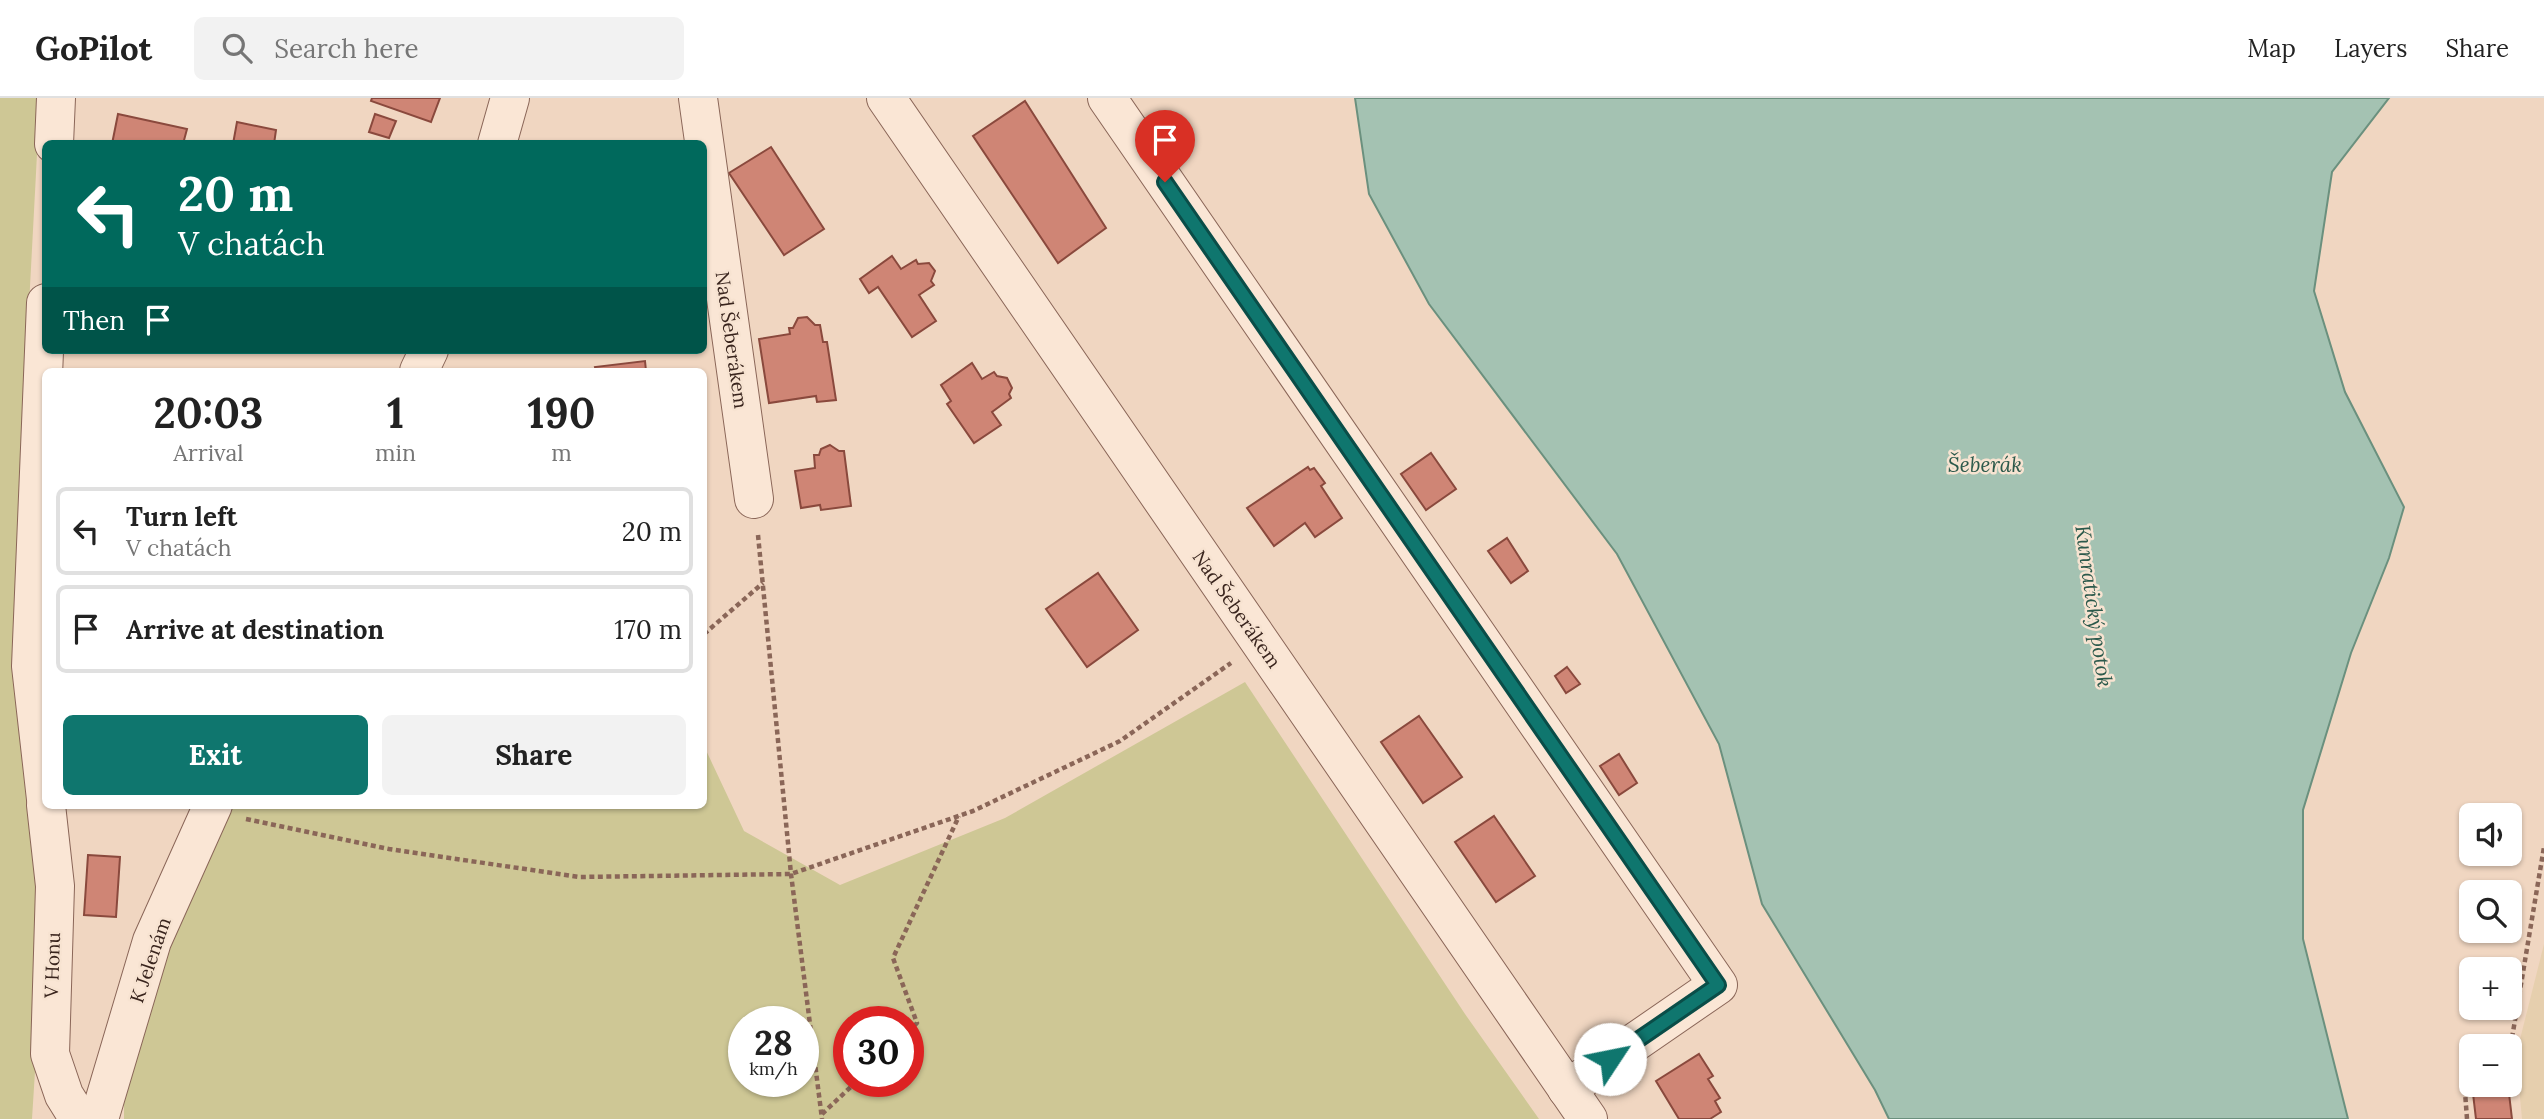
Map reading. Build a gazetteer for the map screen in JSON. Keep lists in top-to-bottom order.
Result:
{
  "streets": {
    "street": ["Nad Šeberákem", "K Jelenám", "V Honu"]
  },
  "water": ["Šeberák", "Kunratický potok"],
  "page": {
    "header": "GoPilot",
    "search": "Search here",
    "nav": ["Map", "Layers", "Share"],
    "turn": ["20 m", "V chatách"],
    "then": "Then",
    "eta": [
      "20:03",
      "Arrival",
      "1",
      "min",
      "190",
      "m"
    ],
    "list": [
      {
        "name": "Turn left",
        "note": "V chatách",
        "value": "20 m"
      },
      {
        "name": "Arrive at destination",
        "value": "170 m"
      }
    ],
    "buttons": ["Exit", "Share"],
    "map_buttons": ["+", "−"],
    "speed": "28 km/h",
    "limit": "30"
  }
}
